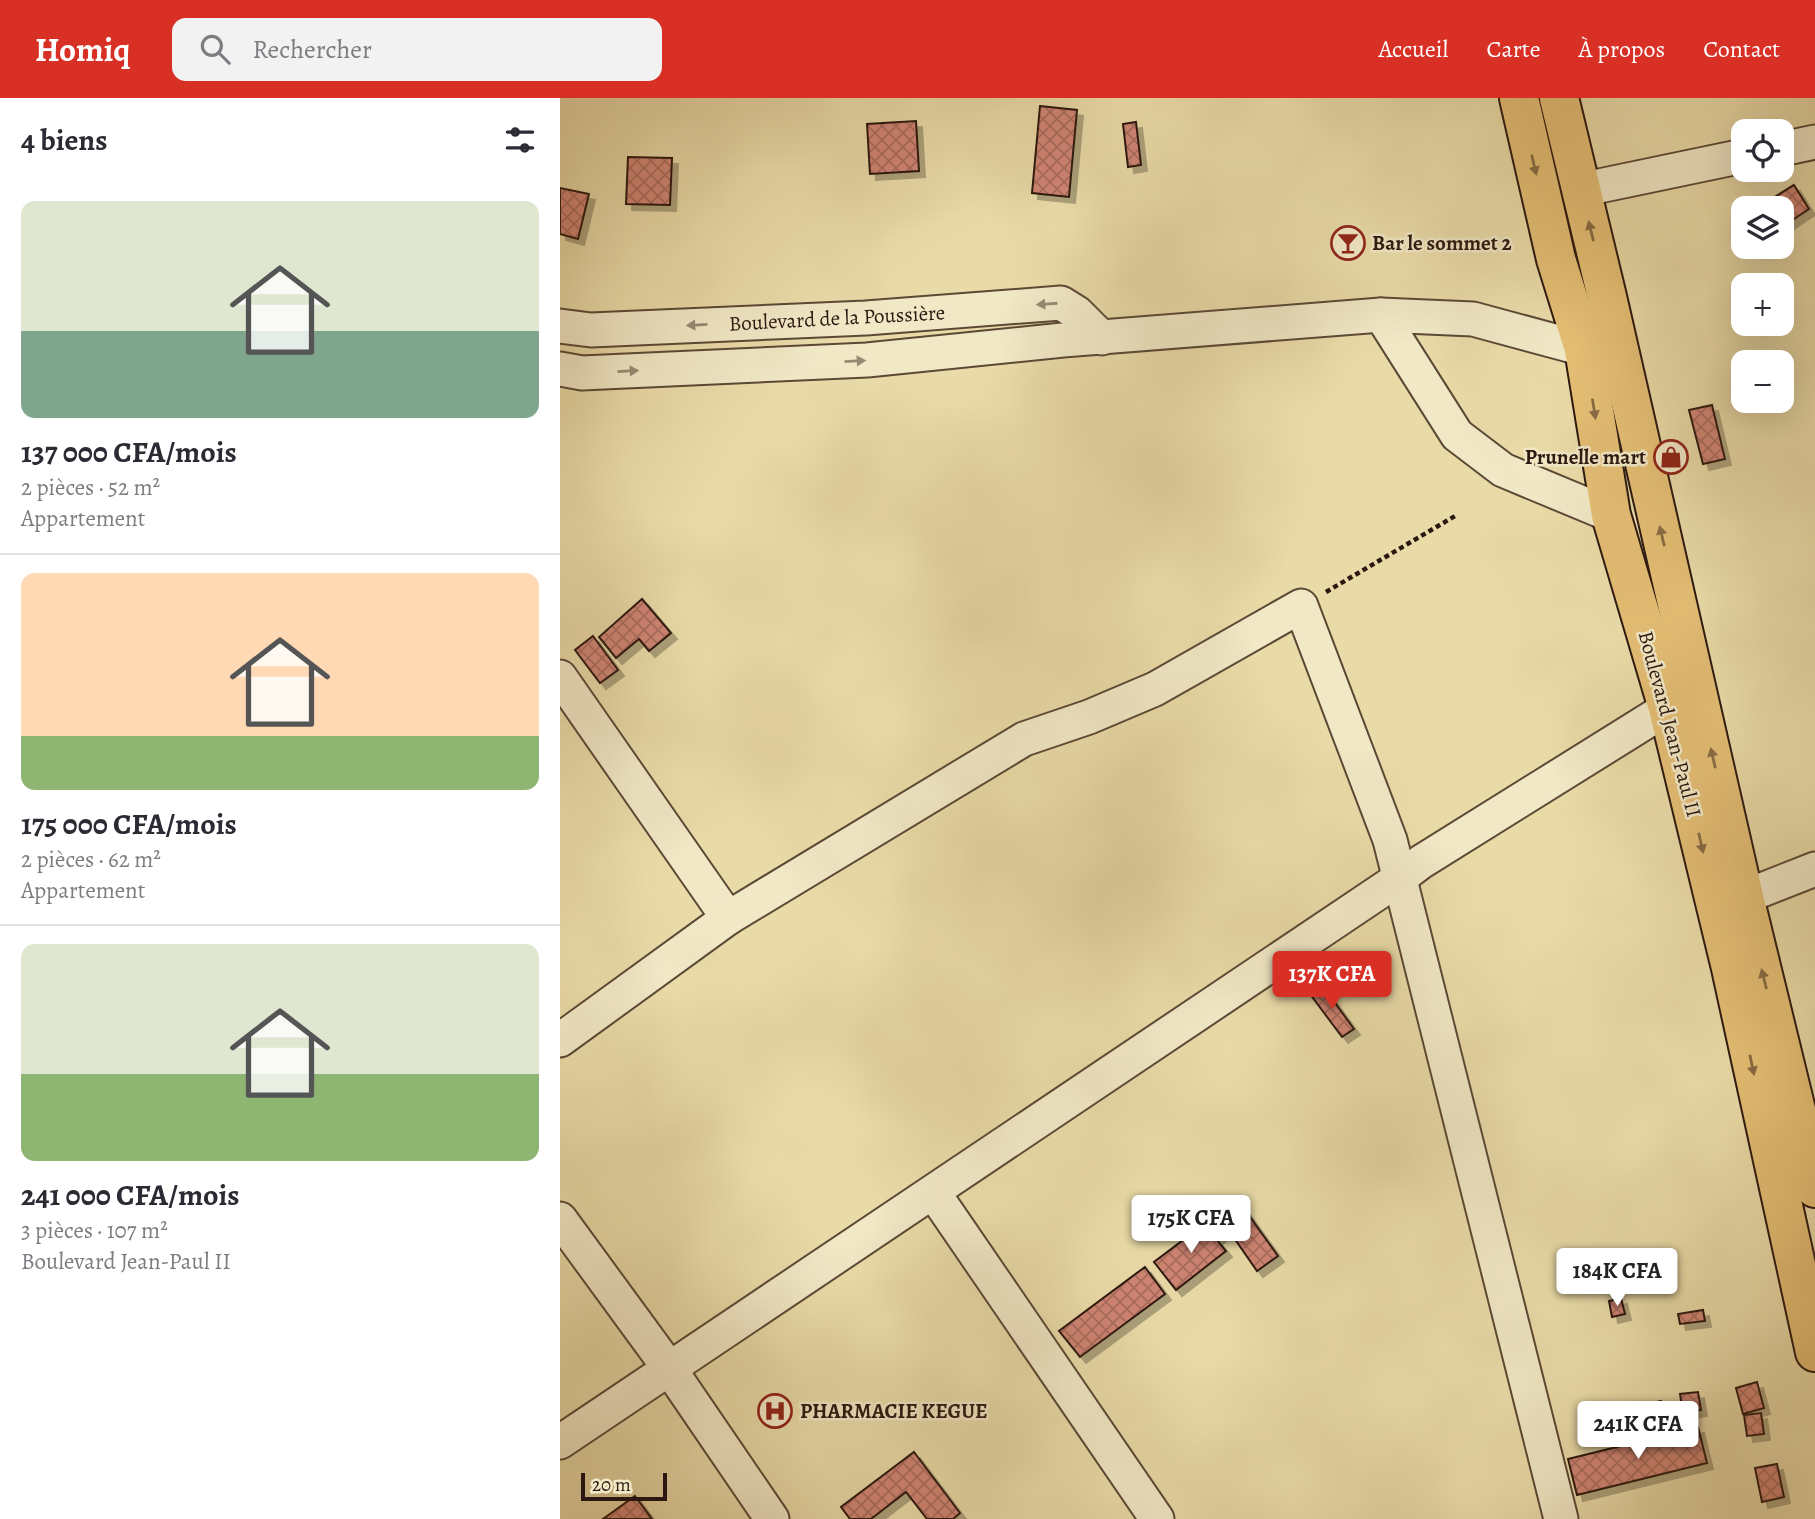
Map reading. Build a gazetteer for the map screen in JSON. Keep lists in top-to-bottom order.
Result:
{
  "streets": {
    "main road": ["Boulevard Jean-Paul II"],
    "street": ["Boulevard de la Poussière"]
  },
  "crossings": [
    ["Boulevard de la Poussière", "Boulevard Jean-Paul II"]
  ],
  "places": {
    "bar": ["Bar le sommet 2"],
    "shop": ["Prunelle mart"],
    "hospital": ["PHARMACIE KEGUE"]
  },
  "scale_bar": "20 m",
  "page": {
    "header": "Homiq",
    "search": "Rechercher",
    "nav": [
      "Accueil",
      "Carte",
      "À propos",
      "Contact"
    ],
    "heading": "4 biens",
    "map_buttons": ["+", "−"],
    "list": [
      {
        "name": "137 000 CFA/mois",
        "note": "2 pièces · 52 m² · Appartement"
      },
      {
        "name": "175 000 CFA/mois",
        "note": "2 pièces · 62 m² · Appartement"
      },
      {
        "name": "241 000 CFA/mois",
        "note": "3 pièces · 107 m² · Boulevard Jean-Paul II"
      }
    ],
    "price": [
      "137K CFA",
      "175K CFA",
      "184K CFA",
      "241K CFA"
    ],
    "scale": "20 m"
  }
}
